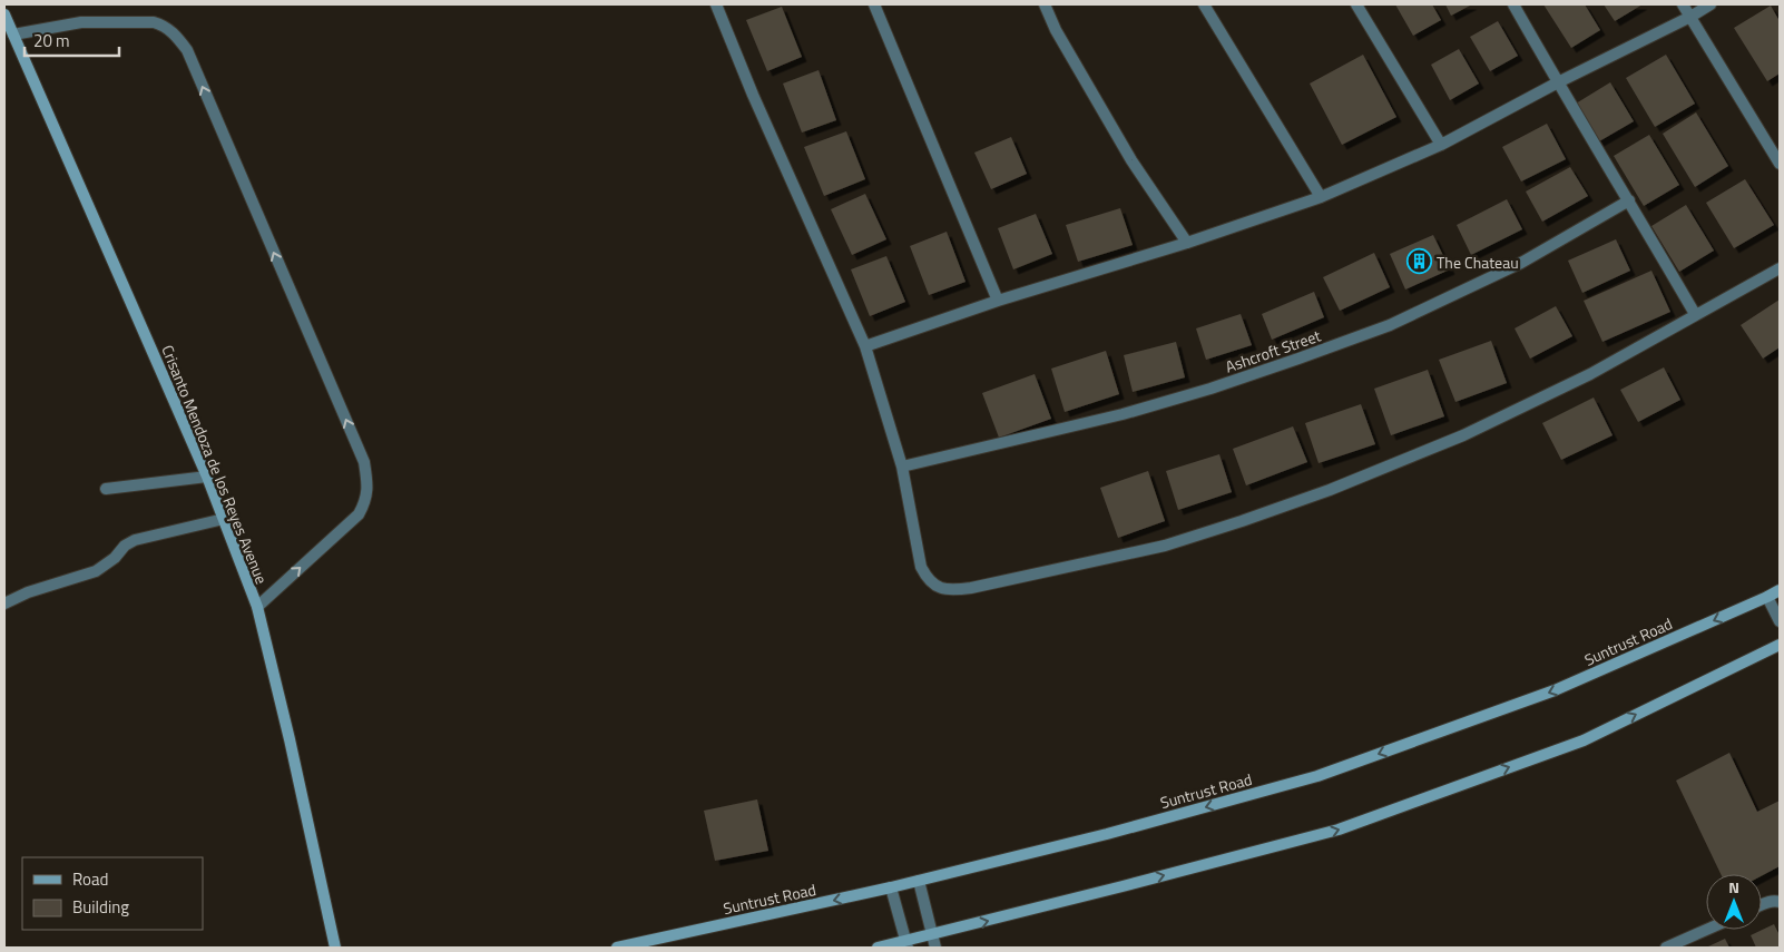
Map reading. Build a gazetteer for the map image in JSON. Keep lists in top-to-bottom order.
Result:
{
  "streets": {
    "street": ["Ashcroft Street", "Crisanto Mendoza de los Reyes Avenue", "Suntrust Road"]
  },
  "places": {
    "building": ["The Chateau"]
  },
  "legend": ["Road", "Building"],
  "scale_bar": "20 m",
  "north": "top"
}
